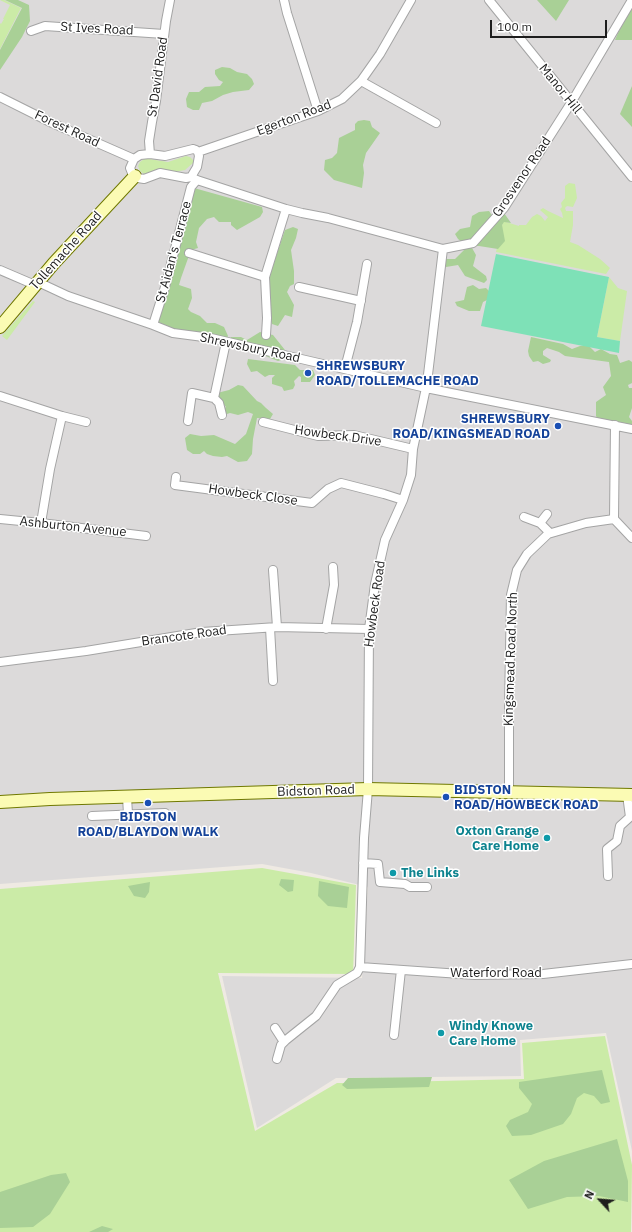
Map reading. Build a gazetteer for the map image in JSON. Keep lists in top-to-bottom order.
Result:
{
  "streets": {
    "main road": ["Tollemache Road", "Bidston Road"],
    "street": [
      "St Ives Road",
      "St David Road",
      "Manor Hill",
      "Egerton Road",
      "Forest Road",
      "Grosvenor Road",
      "St Aidan's Terrace",
      "Shrewsbury Road",
      "Howbeck Drive",
      "Howbeck Close",
      "Ashburton Avenue",
      "Howbeck Road",
      "Brancote Road",
      "Kingsmead Road North",
      "Waterford Road"
    ]
  },
  "crossings": [
    ["St Ives Road", "St David Road"],
    ["St David Road", "Egerton Road"],
    ["Manor Hill", "Grosvenor Road"],
    ["Egerton Road", "Forest Road"],
    ["Egerton Road", "St Aidan's Terrace"],
    ["Grosvenor Road", "Tollemache Road"],
    ["Grosvenor Road", "St Aidan's Terrace"],
    ["Grosvenor Road", "Howbeck Road"],
    ["Tollemache Road", "Shrewsbury Road"],
    ["St Aidan's Terrace", "Shrewsbury Road"],
    ["Shrewsbury Road", "Howbeck Road"],
    ["Howbeck Drive", "Howbeck Road"],
    ["Howbeck Close", "Howbeck Road"],
    ["Howbeck Road", "Brancote Road"],
    ["Howbeck Road", "Bidston Road"],
    ["Howbeck Road", "Waterford Road"],
    ["Kingsmead Road North", "Bidston Road"]
  ],
  "places": [
    "SHREWSBURY ROAD/TOLLEMACHE ROAD",
    "SHREWSBURY ROAD/KINGSMEAD ROAD",
    "BIDSTON ROAD/HOWBECK ROAD",
    "BIDSTON ROAD/BLAYDON WALK",
    "Oxton Grange Care Home",
    "The Links",
    "Windy Knowe Care Home"
  ],
  "scale_bar": "100 m",
  "north": "top left"
}
